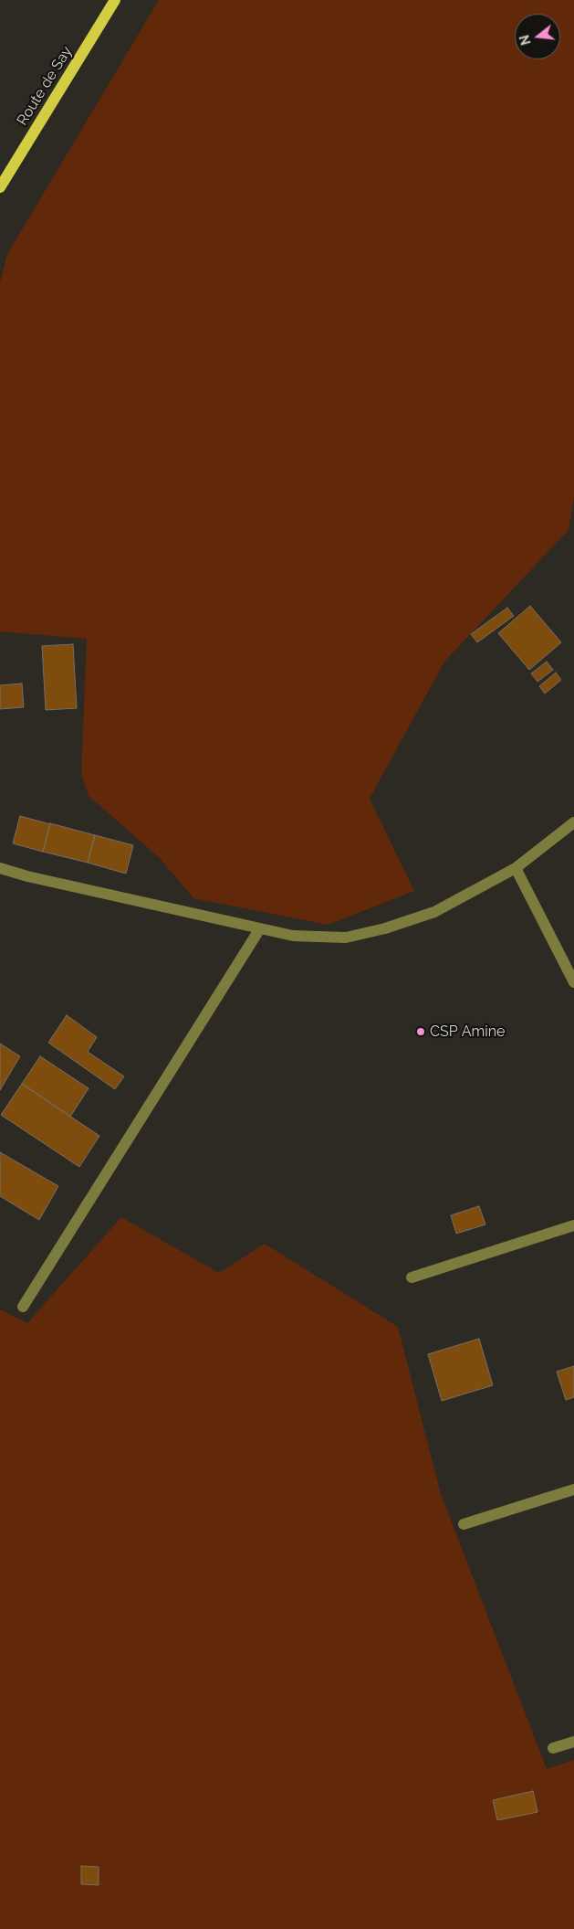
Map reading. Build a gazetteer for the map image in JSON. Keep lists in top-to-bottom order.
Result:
{
  "streets": {
    "main road": ["Route de Say"]
  },
  "places": ["CSP Amine"],
  "north": "left"
}
